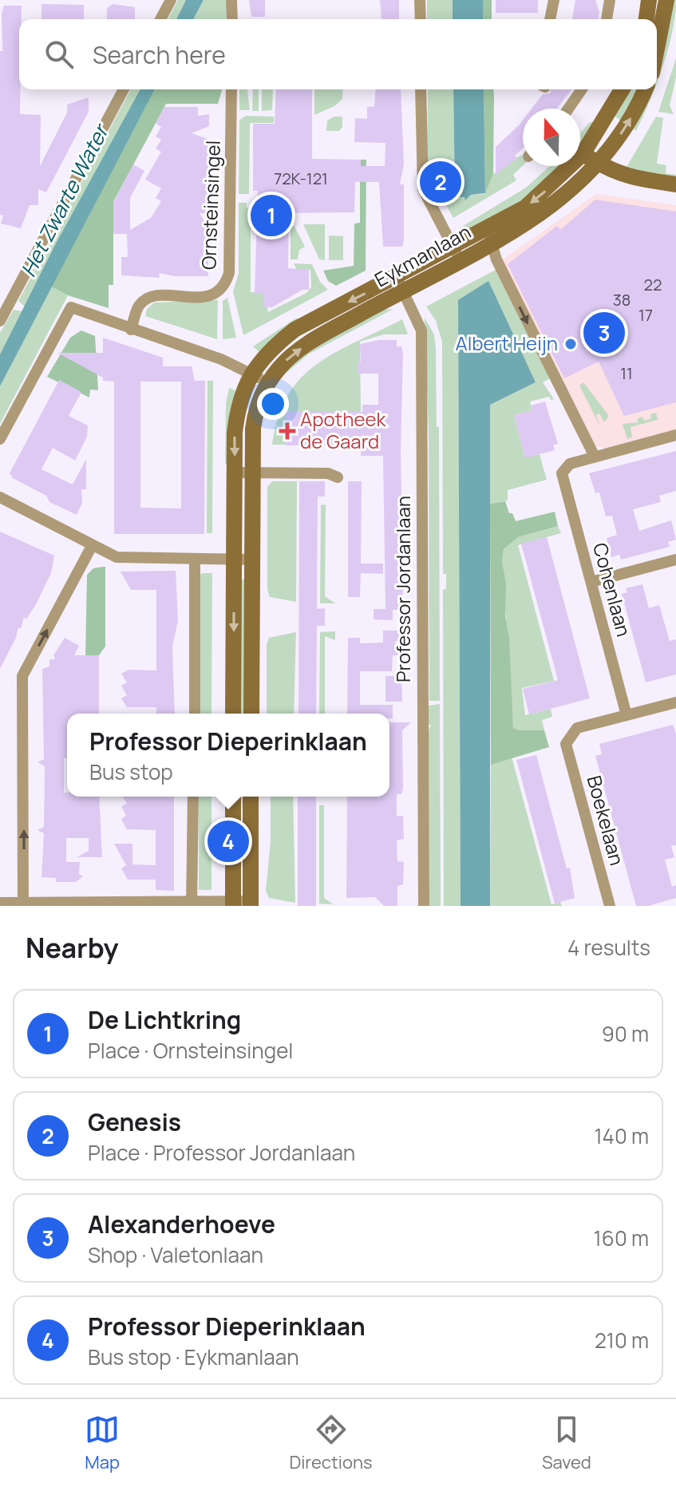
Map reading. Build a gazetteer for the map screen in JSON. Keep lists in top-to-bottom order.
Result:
{
  "streets": {
    "main road": ["Eykmanlaan"],
    "street": [
      "Ornsteinsingel",
      "Professor Jordanlaan",
      "Cohenlaan",
      "Boekelaan"
    ]
  },
  "crossings": [
    ["Eykmanlaan", "Professor Jordanlaan"],
    ["Cohenlaan", "Boekelaan"]
  ],
  "water": ["Het Zwarte Water"],
  "places": {
    "other": ["Albert Heijn"],
    "health": ["Apotheek de Gaard"]
  },
  "house_numbers": [
    "72K-121",
    "22",
    "38",
    "17",
    "11"
  ],
  "north": "top",
  "page": {
    "search": "Search here",
    "pins": [
      "2",
      "1",
      "3",
      "4"
    ],
    "popup": ["Professor Dieperinklaan", "Bus stop"],
    "heading": ["Nearby", "4 results"],
    "list": [
      {
        "mark": "1",
        "name": "De Lichtkring",
        "note": "Place · Ornsteinsingel",
        "value": "90 m"
      },
      {
        "mark": "2",
        "name": "Genesis",
        "note": "Place · Professor Jordanlaan",
        "value": "140 m"
      },
      {
        "mark": "3",
        "name": "Alexanderhoeve",
        "note": "Shop · Valetonlaan",
        "value": "160 m"
      },
      {
        "mark": "4",
        "name": "Professor Dieperinklaan",
        "note": "Bus stop · Eykmanlaan",
        "value": "210 m"
      }
    ],
    "nav": ["Map", "Directions", "Saved"]
  }
}
